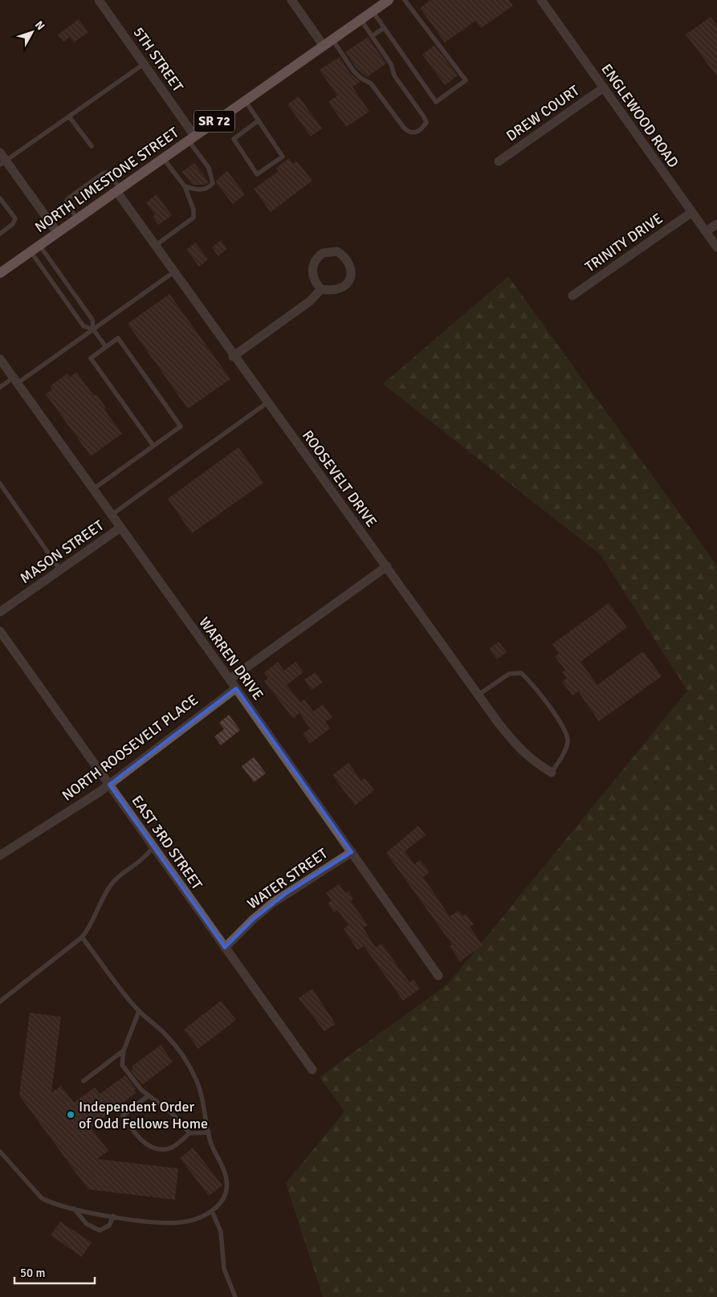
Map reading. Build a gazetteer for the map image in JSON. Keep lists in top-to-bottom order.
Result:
{
  "streets": {
    "main road": ["SR 72", "NORTH LIMESTONE STREET"],
    "street": [
      "5TH STREET",
      "DREW COURT",
      "ENGLEWOOD ROAD",
      "TRINITY DRIVE",
      "ROOSEVELT DRIVE",
      "MASON STREET",
      "WARREN DRIVE",
      "NORTH ROOSEVELT PLACE",
      "EAST 3RD STREET",
      "WATER STREET"
    ]
  },
  "crossings": [
    ["5TH STREET", "NORTH LIMESTONE STREET"],
    ["DREW COURT", "ENGLEWOOD ROAD"],
    ["ENGLEWOOD ROAD", "TRINITY DRIVE"],
    ["NORTH LIMESTONE STREET", "ROOSEVELT DRIVE"],
    ["MASON STREET", "WARREN DRIVE"],
    ["WARREN DRIVE", "NORTH ROOSEVELT PLACE"],
    ["WARREN DRIVE", "WATER STREET"],
    ["NORTH ROOSEVELT PLACE", "EAST 3RD STREET"],
    ["EAST 3RD STREET", "WATER STREET"]
  ],
  "places": ["Independent Order of Odd Fellows Home"],
  "scale_bar": "50 m",
  "north": "top right"
}
